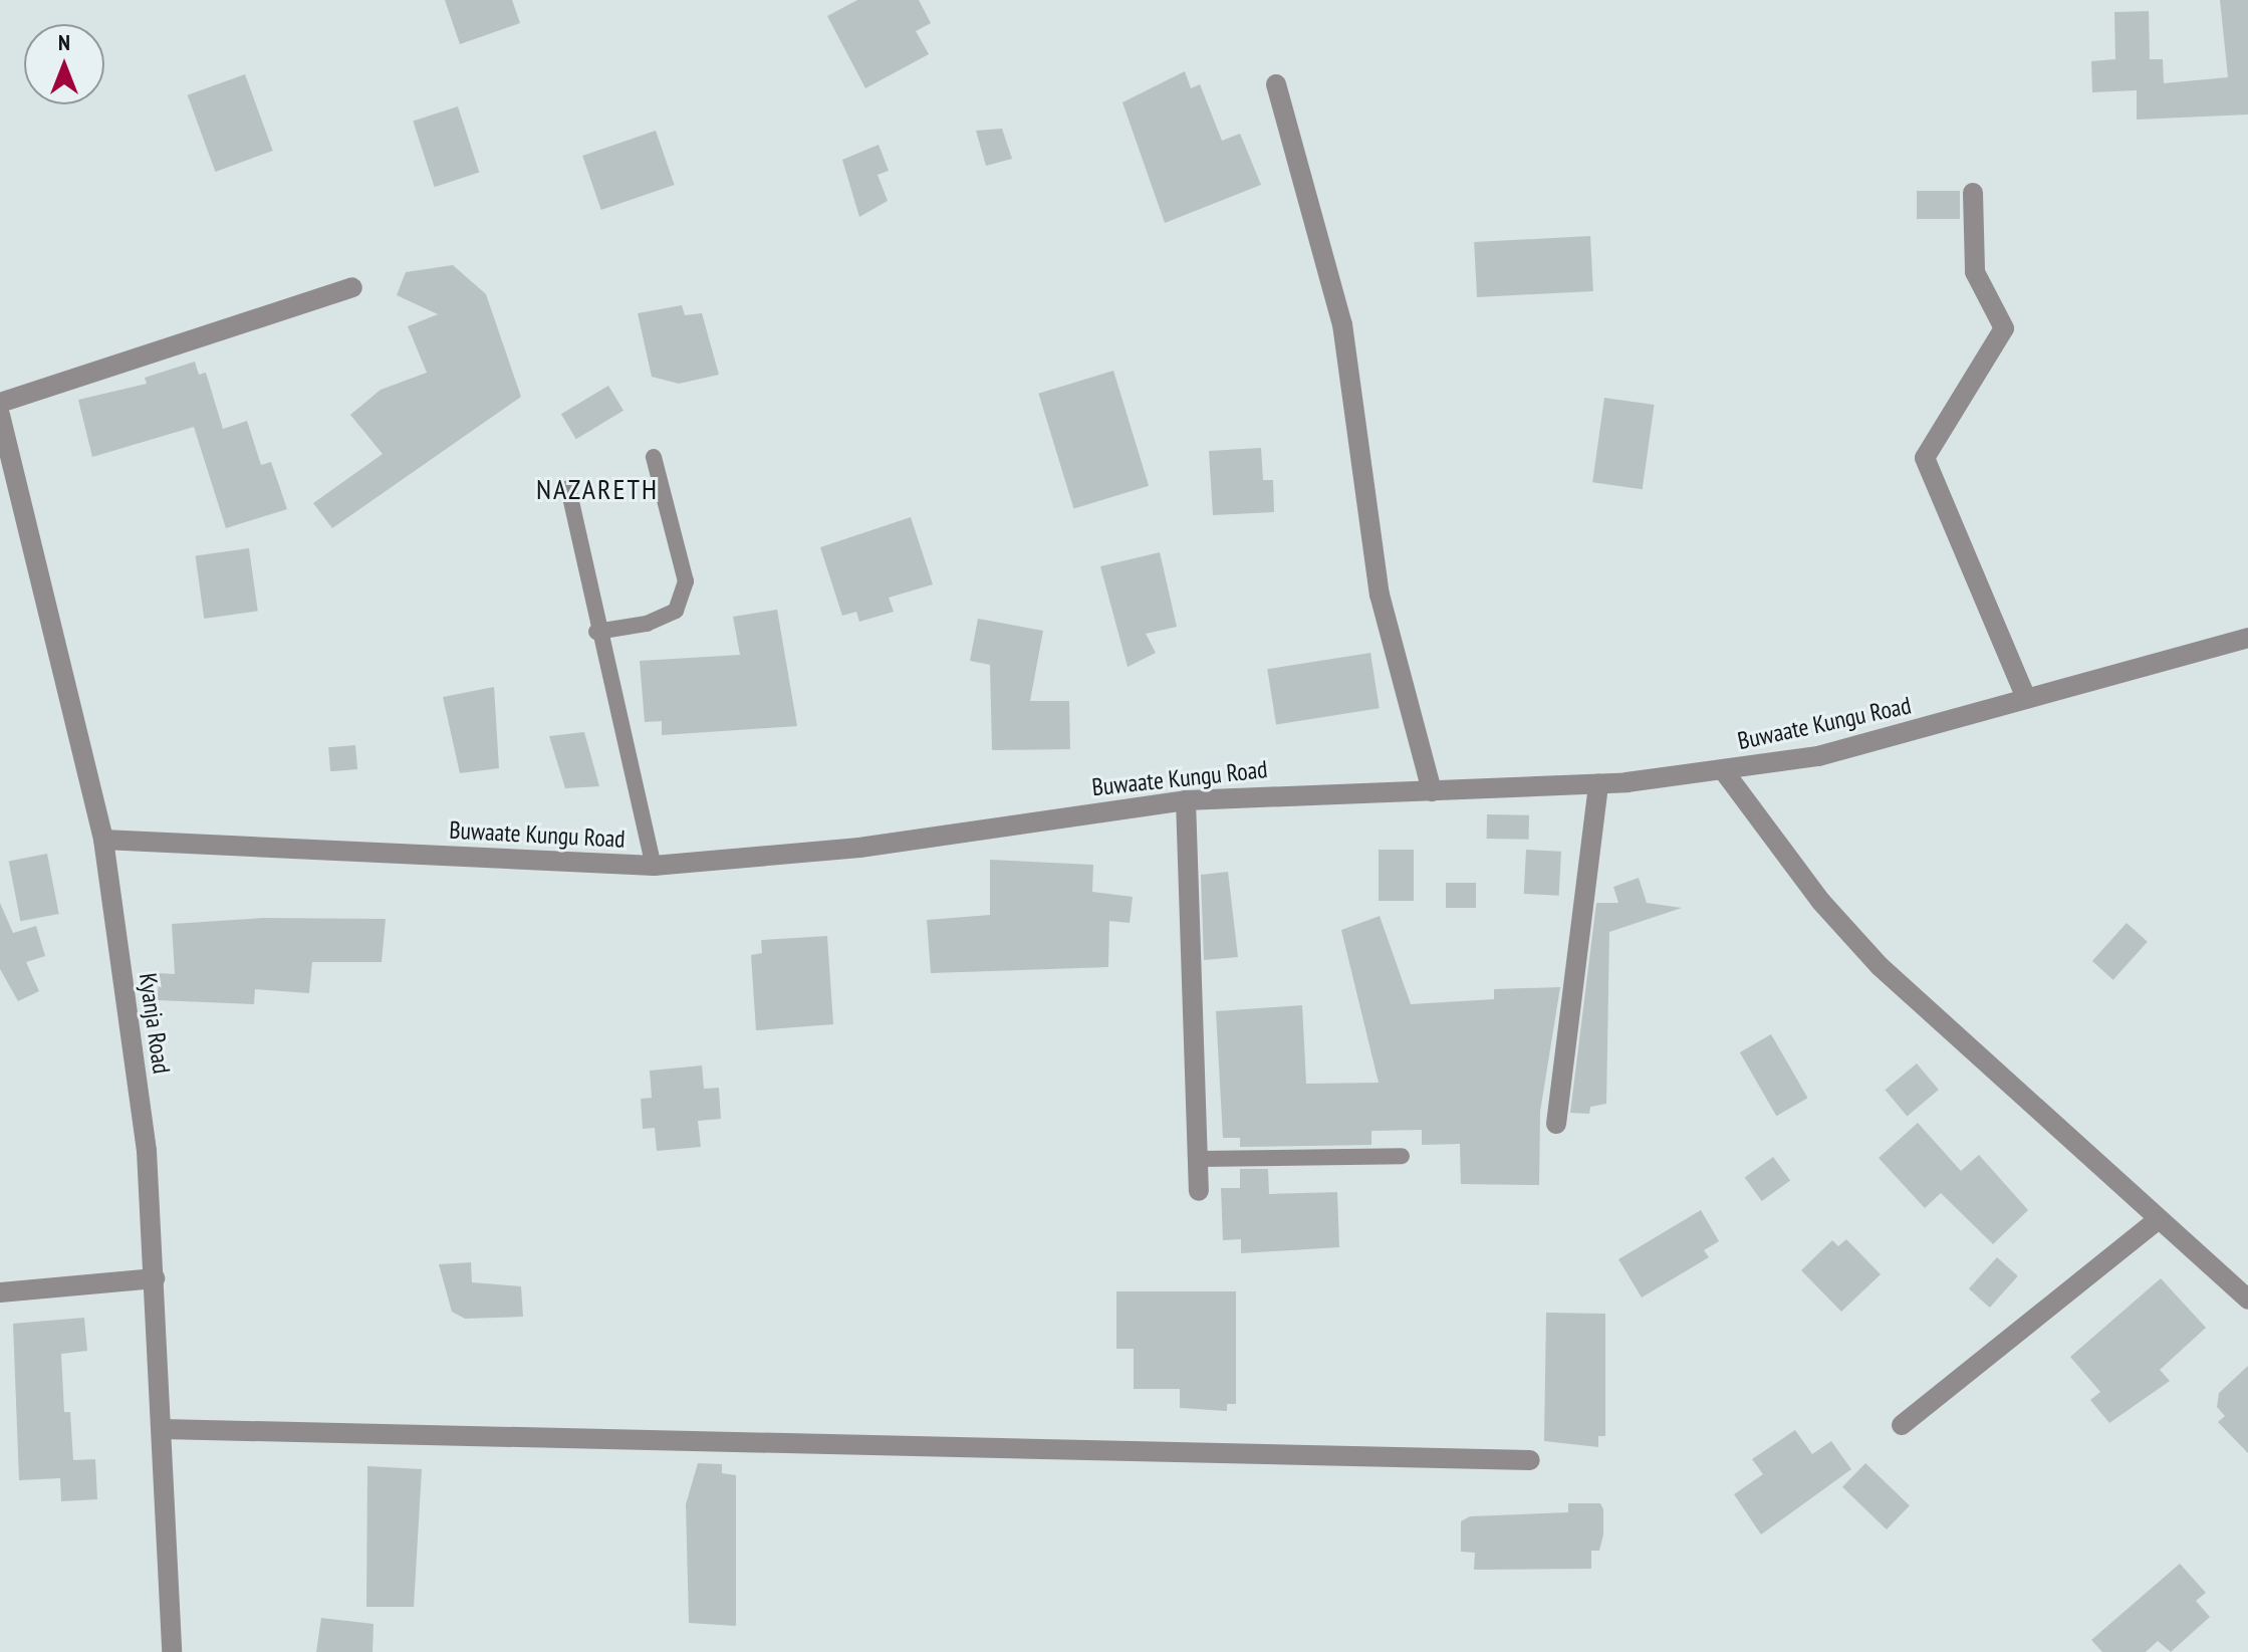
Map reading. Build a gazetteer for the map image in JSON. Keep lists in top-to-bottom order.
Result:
{
  "streets": {
    "street": ["Buwaate Kungu Road", "Kyanja Road"]
  },
  "crossings": [
    ["Buwaate Kungu Road", "Kyanja Road"]
  ],
  "districts": ["NAZARETH"],
  "north": "top"
}
